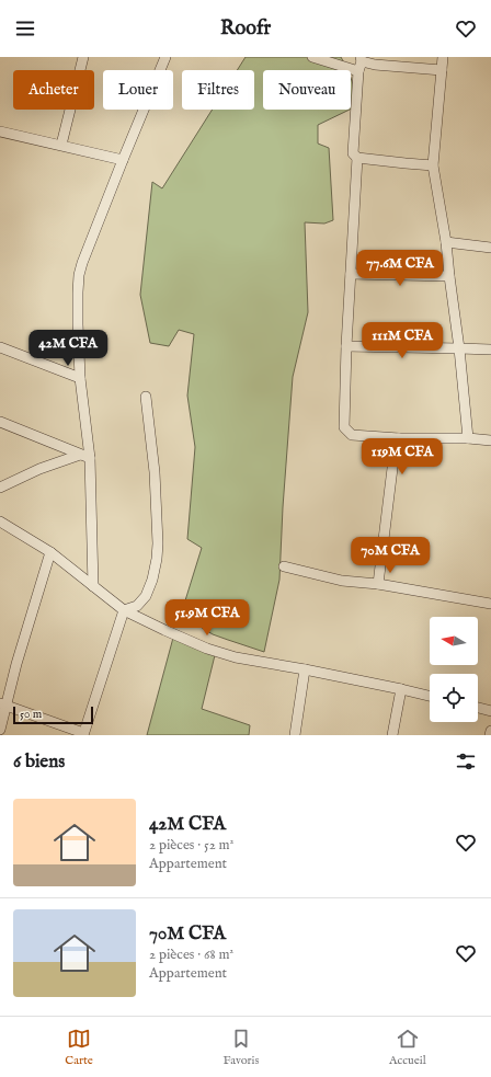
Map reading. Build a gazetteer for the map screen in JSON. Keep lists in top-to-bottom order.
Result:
{
  "scale_bar": "50 m",
  "north": "left",
  "page": {
    "header": "Roofr",
    "chip": [
      "Acheter",
      "Louer",
      "Filtres",
      "Nouveau"
    ],
    "price": [
      "77.6M CFA",
      "111M CFA",
      "42M CFA",
      "119M CFA",
      "70M CFA",
      "51.9M CFA"
    ],
    "scale": "50 m",
    "heading": "6 biens",
    "list": [
      {
        "name": "42M CFA",
        "note": "2 pièces · 52 m² · Appartement"
      },
      {
        "name": "70M CFA",
        "note": "2 pièces · 68 m² · Appartement"
      }
    ],
    "tabs": ["Carte", "Favoris", "Accueil"]
  }
}
